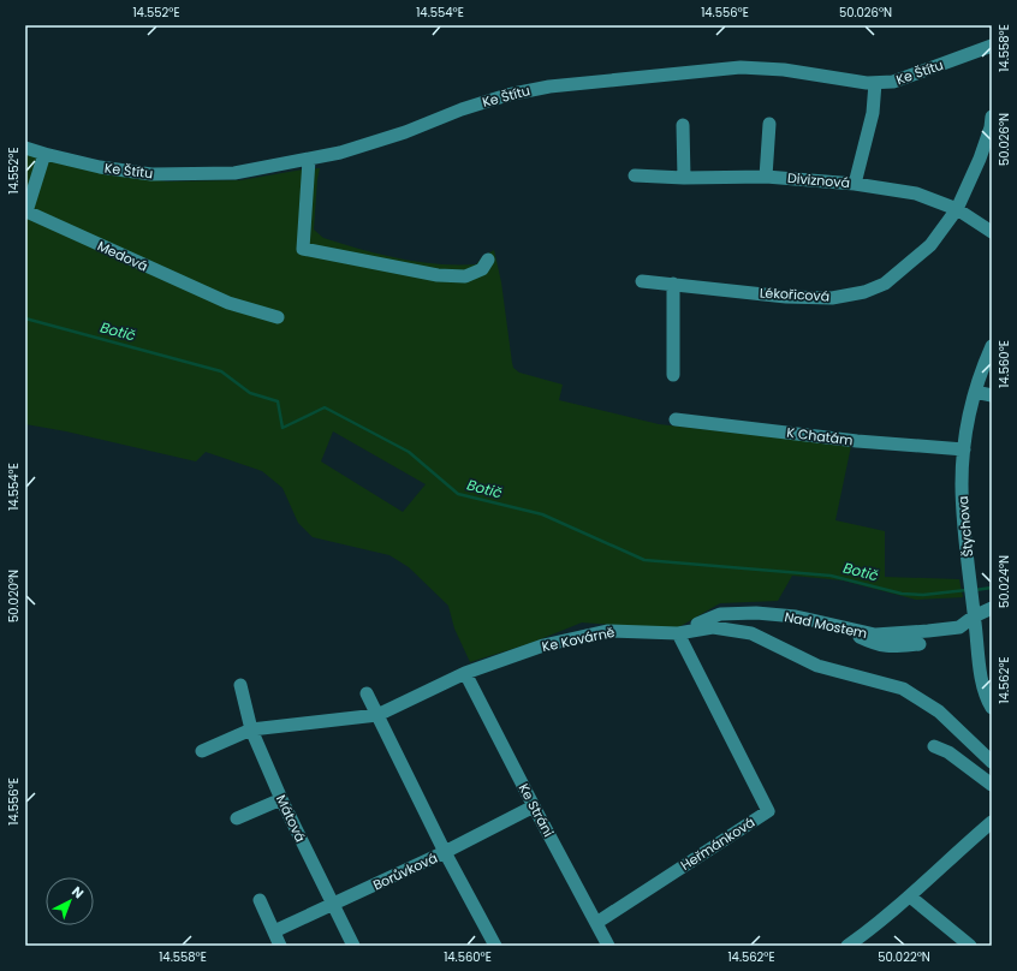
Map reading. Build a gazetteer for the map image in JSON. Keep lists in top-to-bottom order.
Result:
{
  "streets": {
    "street": [
      "Ke Štítu",
      "Diviznová",
      "Medová",
      "Lékořicová",
      "K Chatám",
      "Štychova",
      "Nad Mostem",
      "Ke Kovárně",
      "Ke Stráni",
      "Mátová",
      "Heřmánková",
      "Borůvková"
    ]
  },
  "crossings": [
    ["Ke Štítu", "Medová"],
    ["Diviznová", "Lékořicová"],
    ["K Chatám", "Štychova"],
    ["Štychova", "Nad Mostem"],
    ["Nad Mostem", "Ke Kovárně"],
    ["Nad Mostem", "Heřmánková"],
    ["Ke Kovárně", "Ke Stráni"],
    ["Ke Kovárně", "Mátová"],
    ["Ke Kovárně", "Heřmánková"],
    ["Ke Stráni", "Heřmánková"],
    ["Ke Stráni", "Borůvková"],
    ["Mátová", "Borůvková"]
  ],
  "water": ["Botič"],
  "north": "top right",
  "coordinates": [
    "14.552°E",
    "14.554°E",
    "14.556°E",
    "50.026°N",
    "14.558°E",
    "14.560°E",
    "50.024°N",
    "50.020°N",
    "14.562°E",
    "50.022°N"
  ]
}
